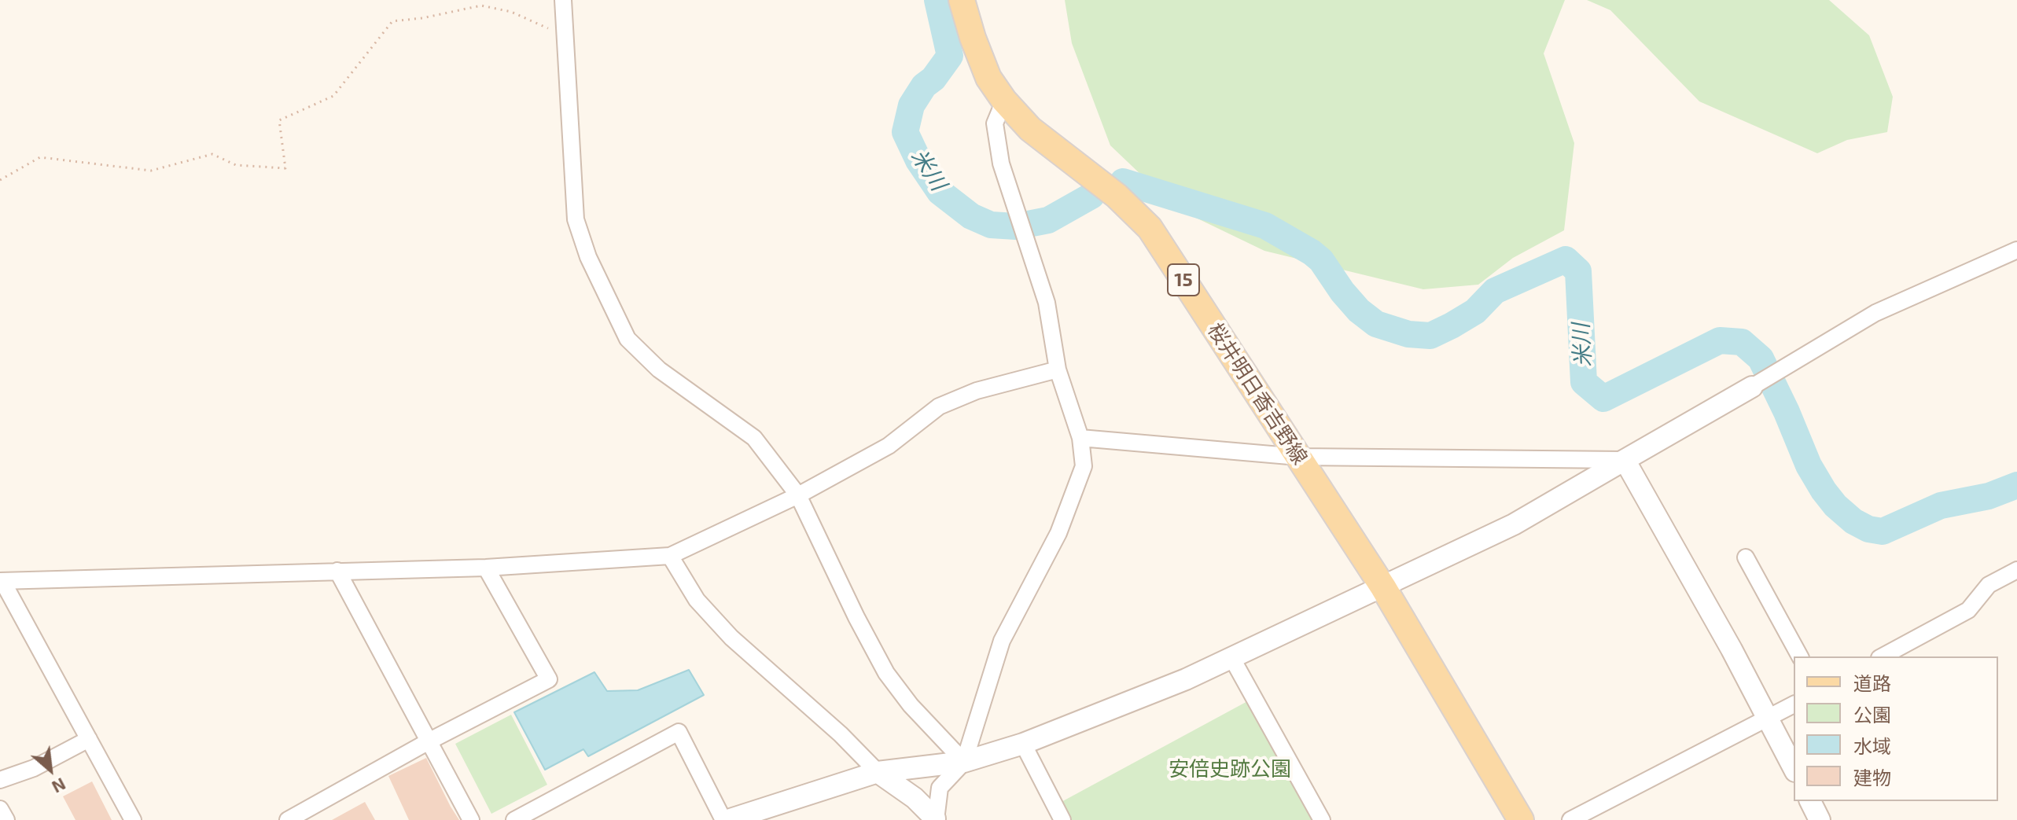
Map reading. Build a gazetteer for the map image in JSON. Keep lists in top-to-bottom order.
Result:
{
  "streets": {
    "main road": ["15", "桜井明日香吉野線"]
  },
  "water": ["米川"],
  "parks": ["安倍史跡公園"],
  "legend": [
    "道路",
    "公園",
    "水域",
    "建物"
  ],
  "north": "bottom right"
}
